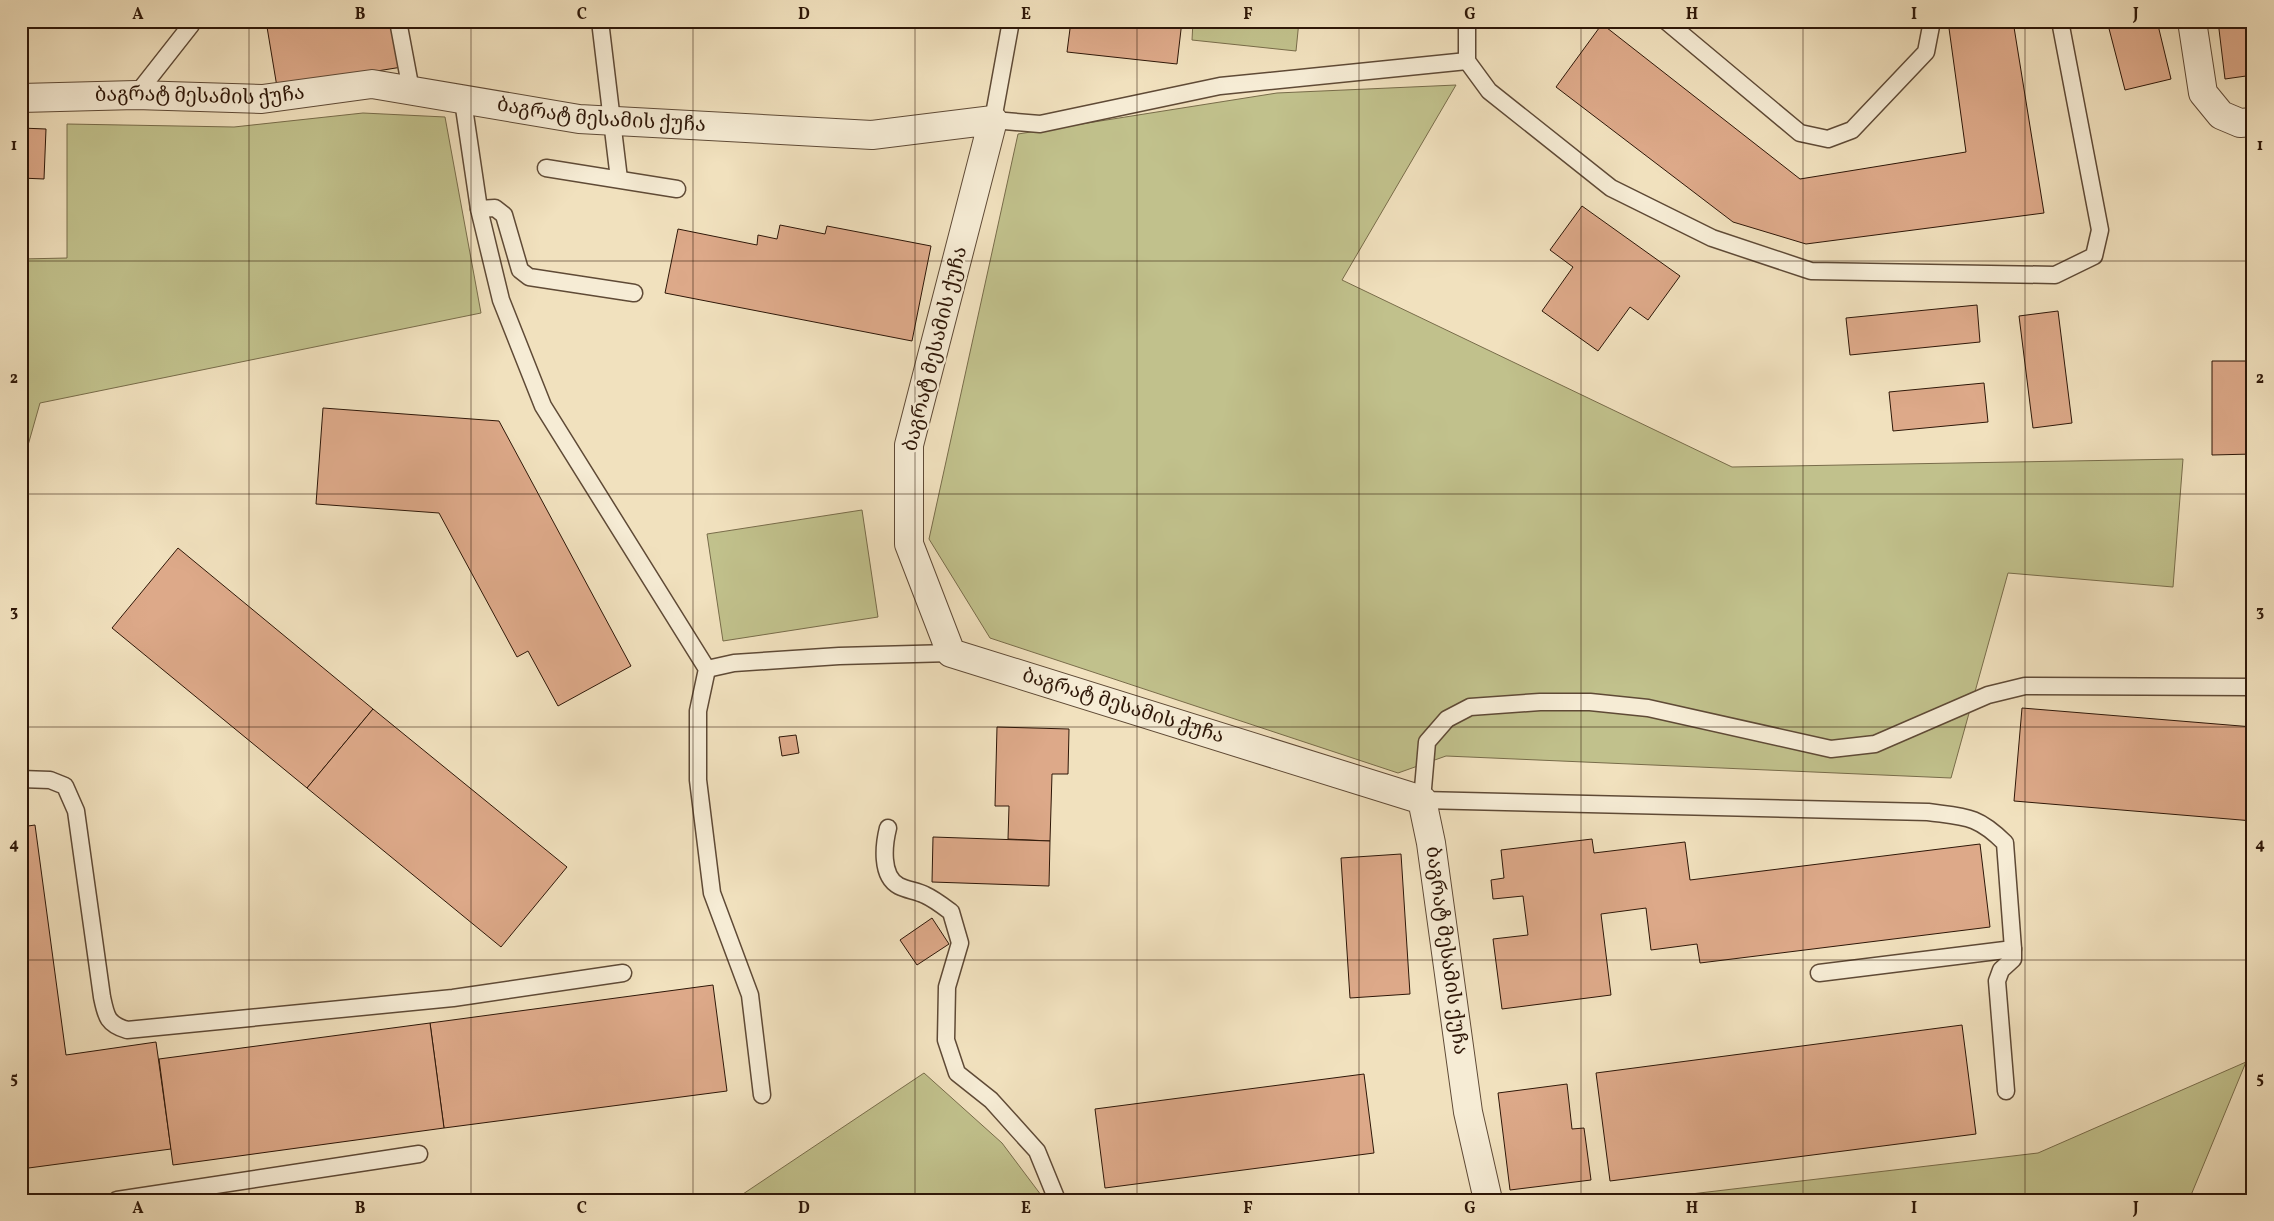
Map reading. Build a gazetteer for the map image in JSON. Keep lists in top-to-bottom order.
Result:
{
  "streets": {
    "street": ["ბაგრატ მესამის ქუჩა"]
  },
  "grid": {
    "columns": [
      "A",
      "B",
      "C",
      "D",
      "E",
      "F",
      "G",
      "H",
      "I",
      "J"
    ],
    "rows": [
      "1",
      "2",
      "3",
      "4",
      "5"
    ]
  }
}
